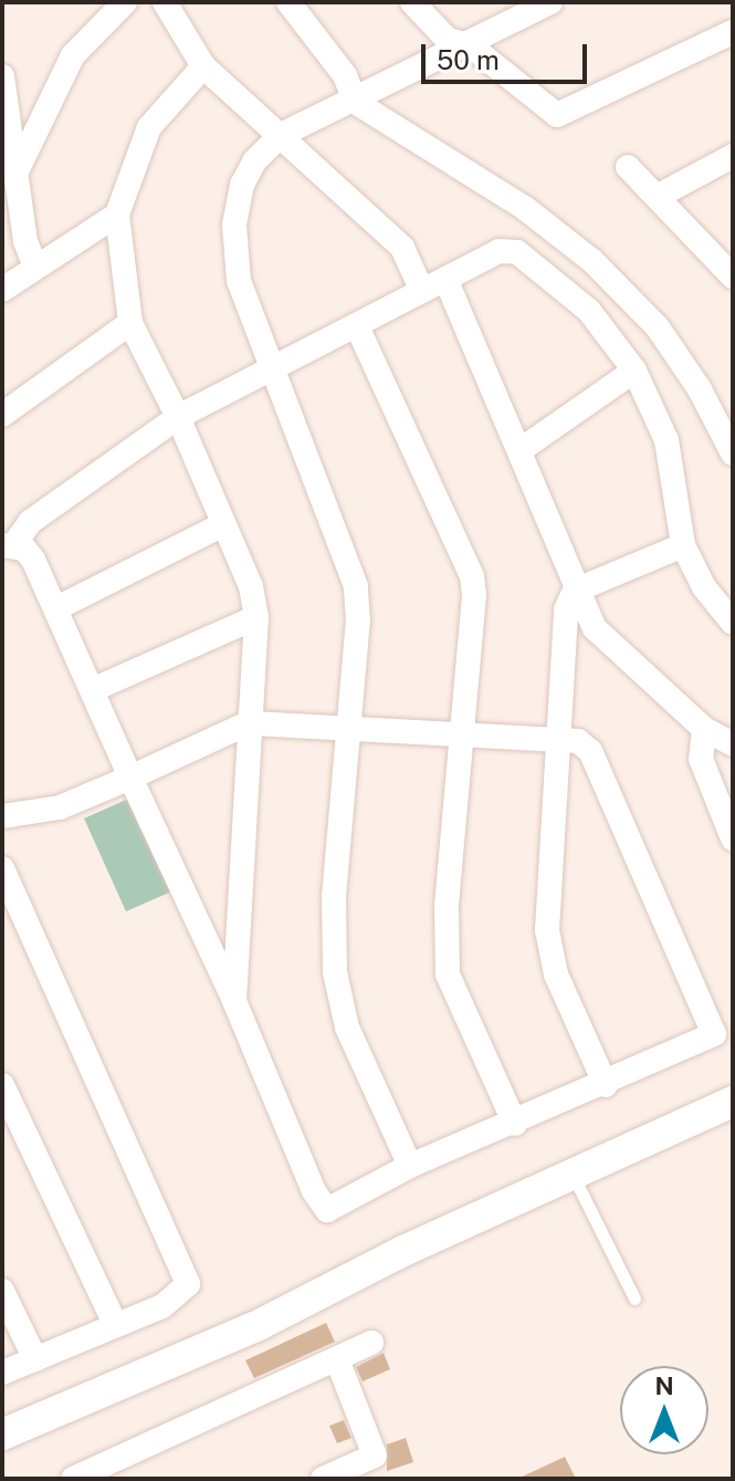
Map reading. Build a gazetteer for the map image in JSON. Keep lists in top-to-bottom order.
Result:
{
  "scale_bar": "50 m",
  "north": "top"
}
